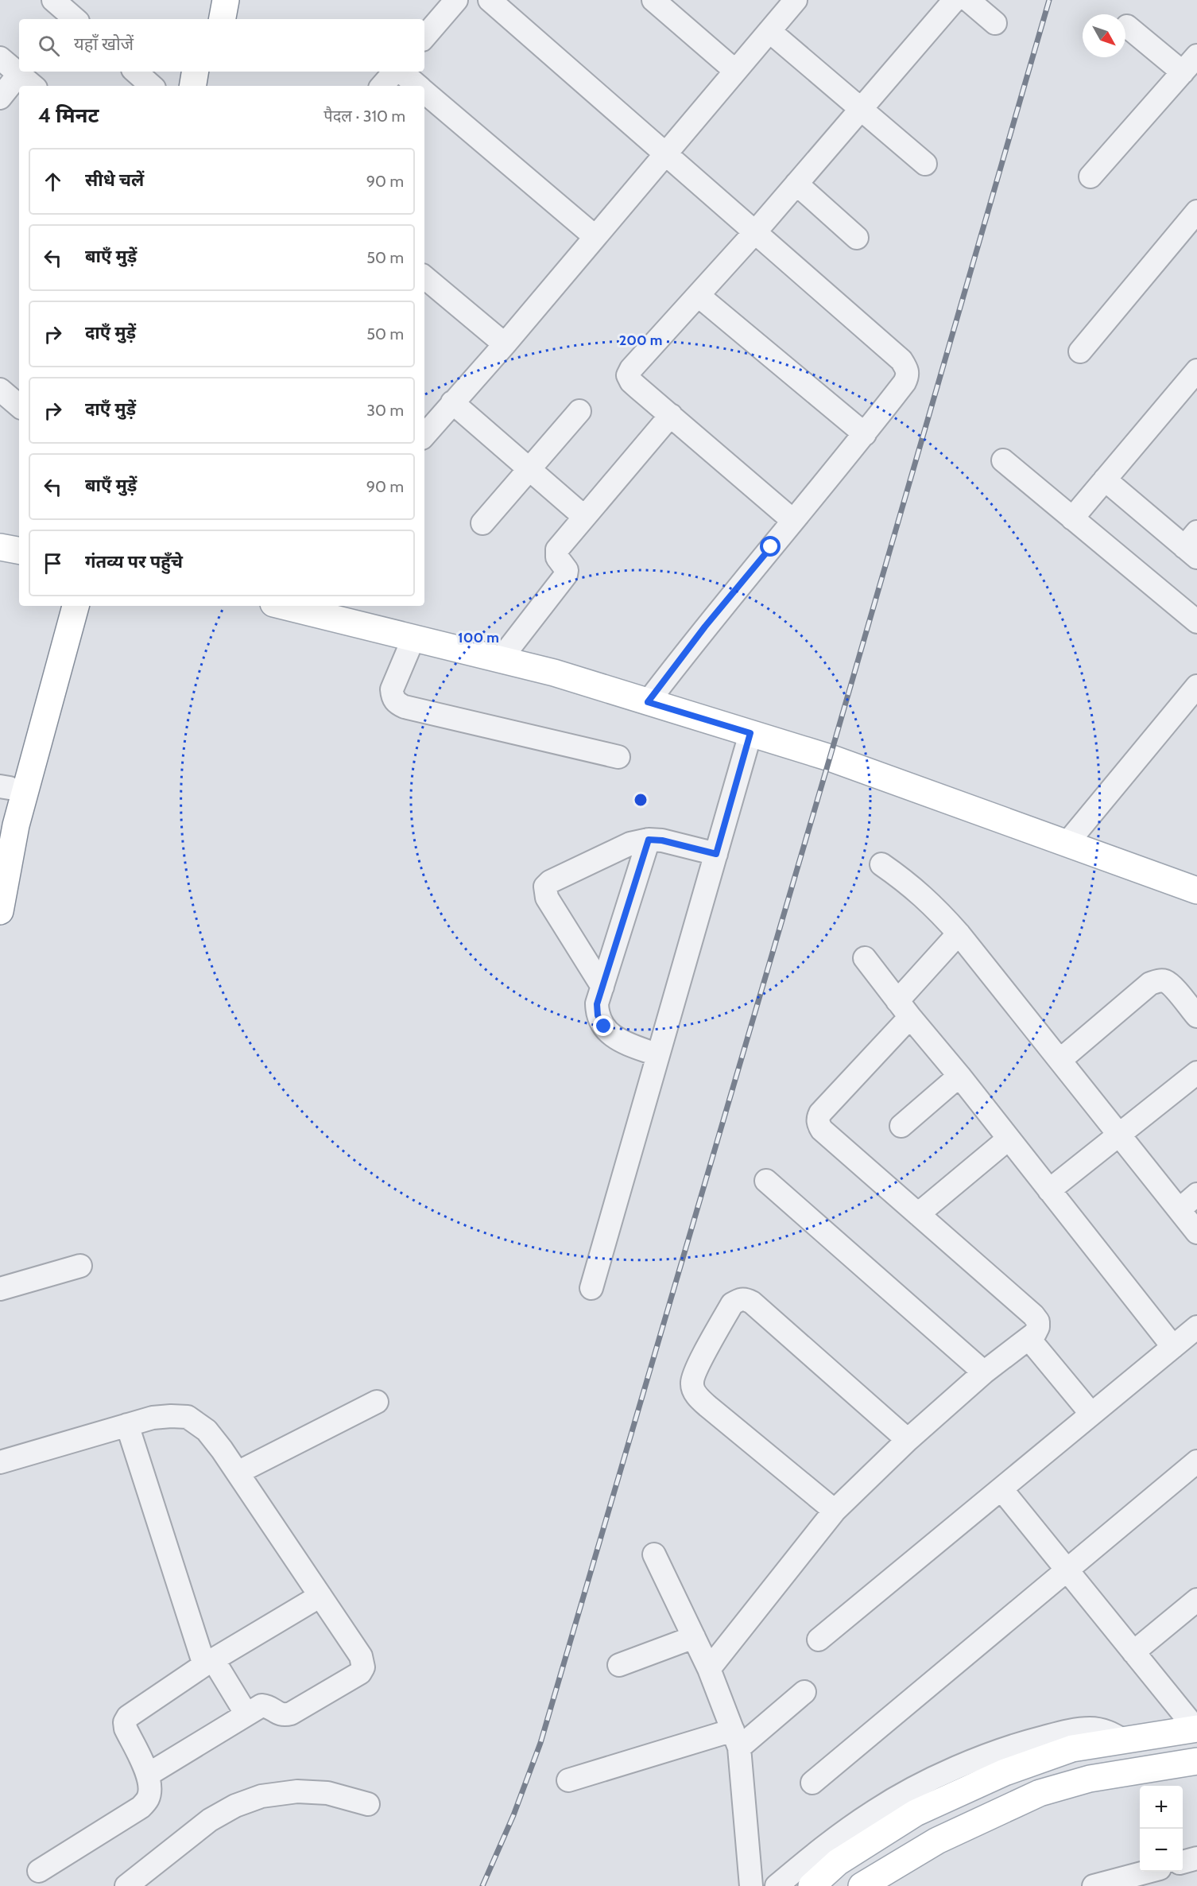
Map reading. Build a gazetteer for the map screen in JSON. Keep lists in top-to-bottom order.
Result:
{
  "north": "bottom right",
  "page": {
    "search": "यहाँ खोजें",
    "heading": ["4 मिनट", "पैदल · 310 m"],
    "list": [
      ["सीधे चलें", "90 m"],
      ["बाएँ मुड़ें", "50 m"],
      ["दाएँ मुड़ें", "50 m"],
      ["दाएँ मुड़ें", "30 m"],
      ["बाएँ मुड़ें", "90 m"],
      "गंतव्य पर पहुँचे"
    ],
    "map_buttons": ["+", "−"]
  },
  "rings": ["200 m", "100 m"]
}
